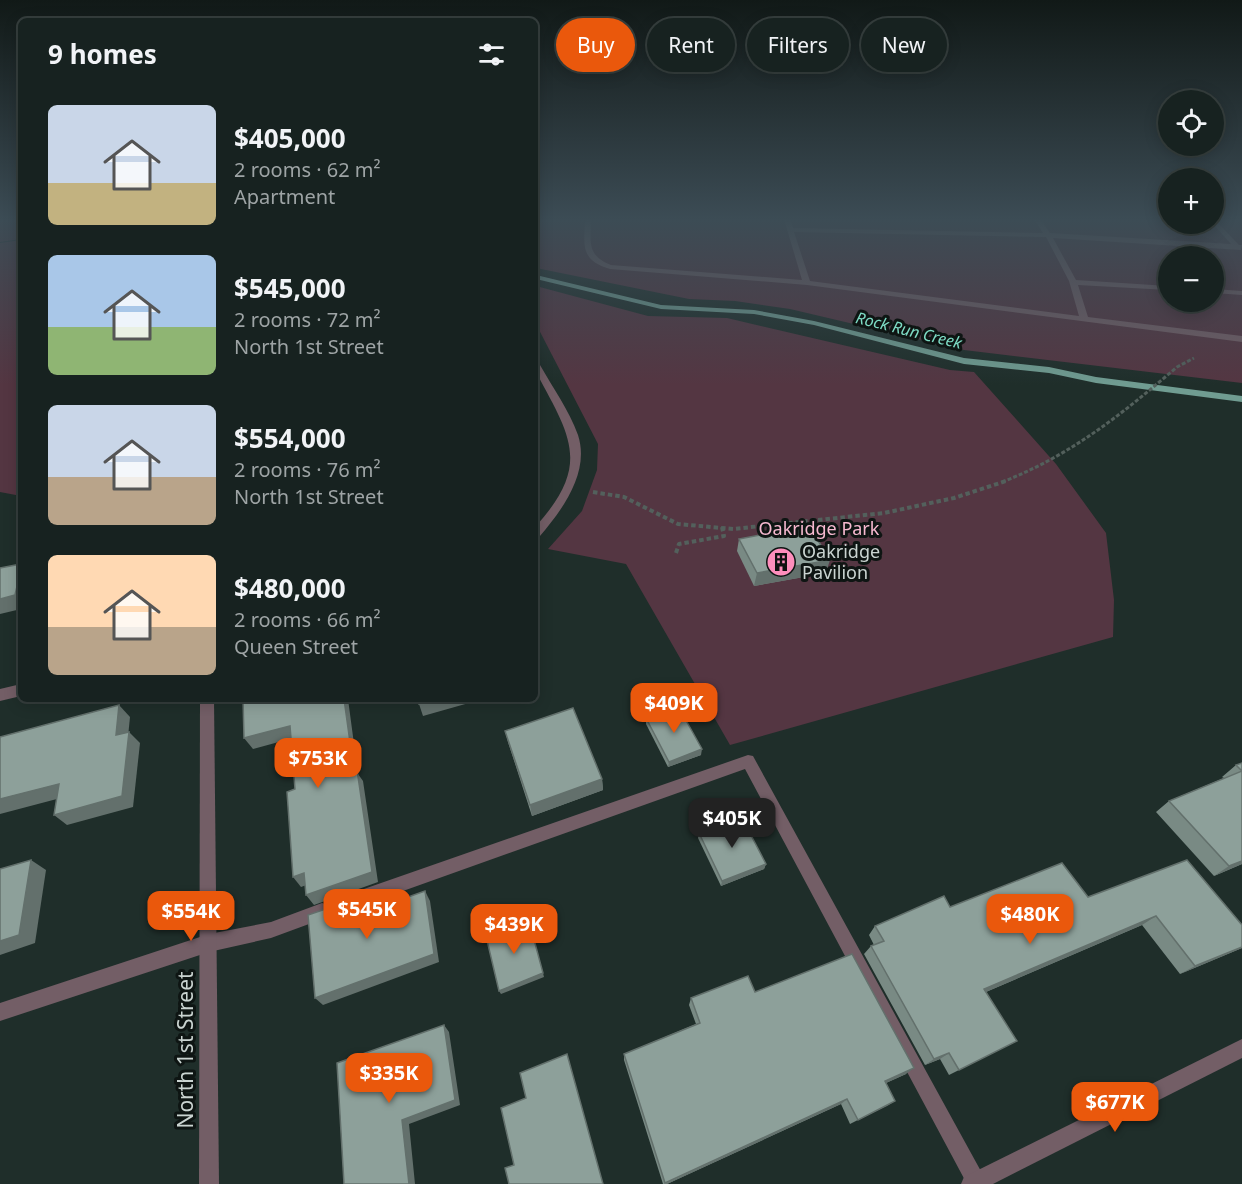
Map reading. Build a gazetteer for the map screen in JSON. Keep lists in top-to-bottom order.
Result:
{
  "streets": {
    "street": ["North 1st Street"]
  },
  "water": ["Rock Run Creek"],
  "parks": ["Oakridge Park"],
  "places": {
    "building": ["Oakridge Pavilion"]
  },
  "page": {
    "chip": [
      "Buy",
      "Rent",
      "Filters",
      "New"
    ],
    "heading": "9 homes",
    "map_buttons": ["+", "−"],
    "list": [
      {
        "name": "$405,000",
        "note": "2 rooms · 62 m² · Apartment"
      },
      {
        "name": "$545,000",
        "note": "2 rooms · 72 m² · North 1st Street"
      },
      {
        "name": "$554,000",
        "note": "2 rooms · 76 m² · North 1st Street"
      },
      {
        "name": "$480,000",
        "note": "2 rooms · 66 m² · Queen Street"
      }
    ],
    "price": [
      "$409K",
      "$753K",
      "$405K",
      "$545K",
      "$554K",
      "$480K",
      "$439K",
      "$335K",
      "$677K"
    ]
  }
}
